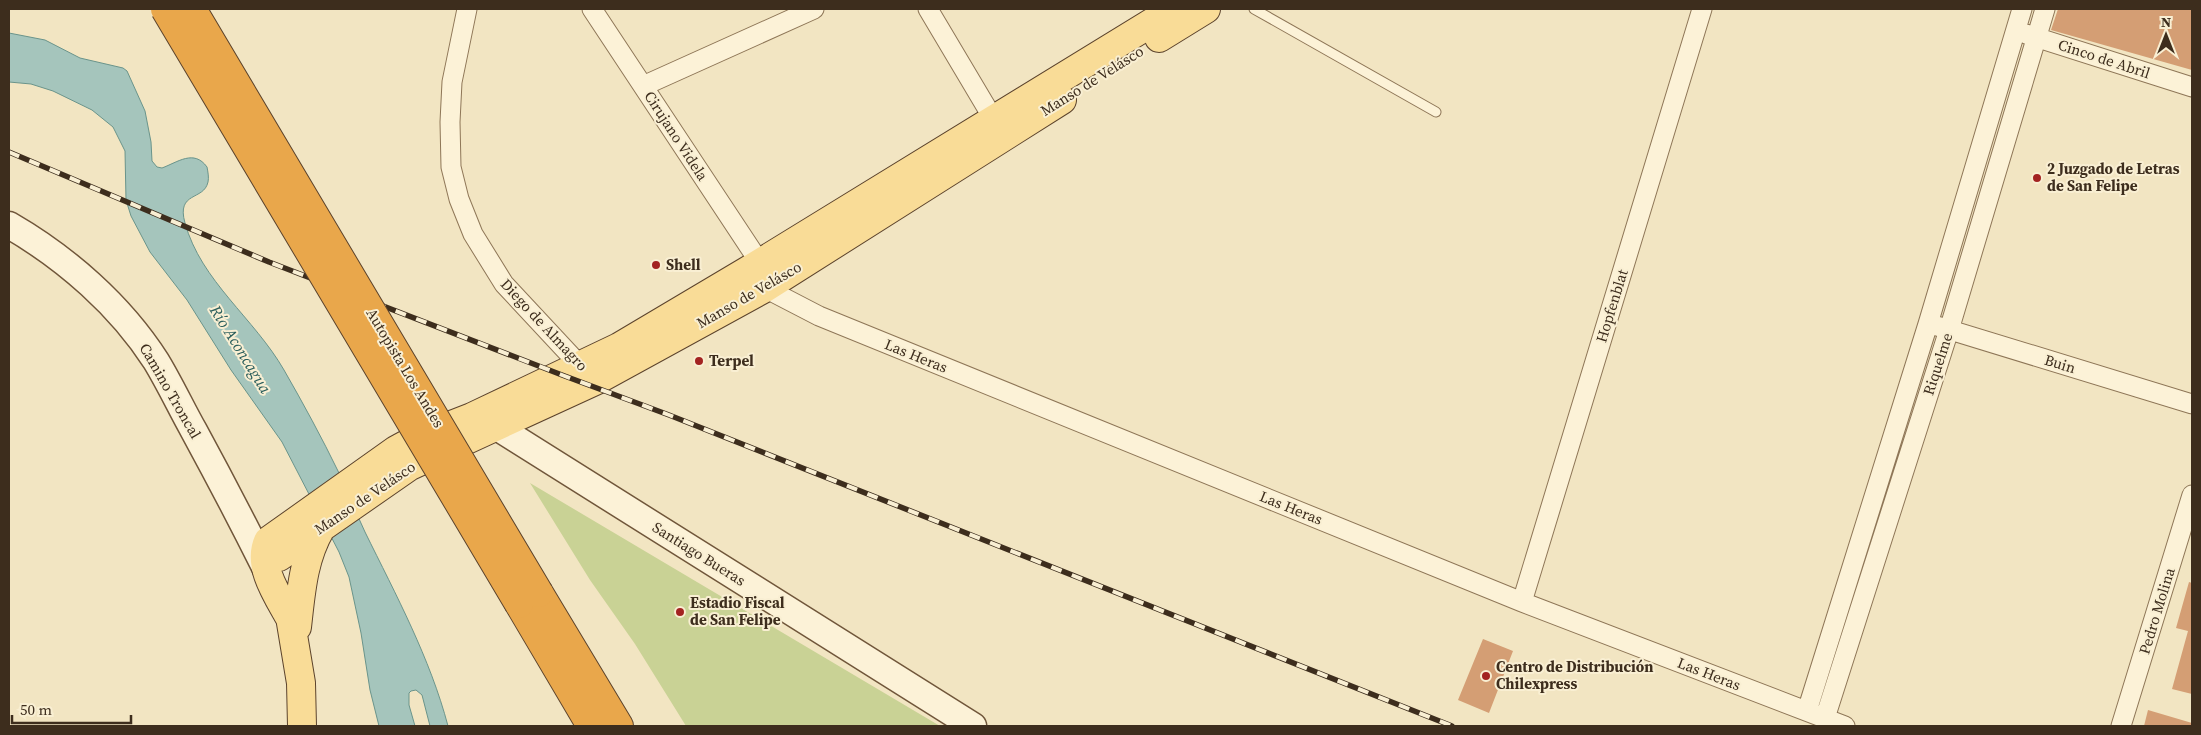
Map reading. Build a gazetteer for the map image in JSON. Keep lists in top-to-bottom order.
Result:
{
  "streets": {
    "highway": ["Autopista Los Andes"],
    "main road": ["Manso de Velásco"],
    "street": [
      "Cinco de Abril",
      "Cirujano Videla",
      "Hopfenblat",
      "Diego de Almagro",
      "Las Heras",
      "Riquelme",
      "Buin",
      "Camino Troncal",
      "Santiago Bueras",
      "Pedro Molina"
    ]
  },
  "crossings": [
    ["Cinco de Abril", "Riquelme"],
    ["Manso de Velásco", "Cirujano Videla"],
    ["Manso de Velásco", "Diego de Almagro"],
    ["Manso de Velásco", "Las Heras"],
    ["Manso de Velásco", "Camino Troncal"],
    ["Manso de Velásco", "Santiago Bueras"],
    ["Cirujano Videla", "Las Heras"],
    ["Hopfenblat", "Las Heras"],
    ["Las Heras", "Riquelme"],
    ["Riquelme", "Buin"]
  ],
  "water": ["Río Aconcagua"],
  "places": [
    "2 Juzgado de Letras de San Felipe",
    "Shell",
    "Terpel",
    "Estadio Fiscal de San Felipe",
    "Centro de Distribución Chilexpress"
  ],
  "scale_bar": "50 m",
  "north": "top"
}
